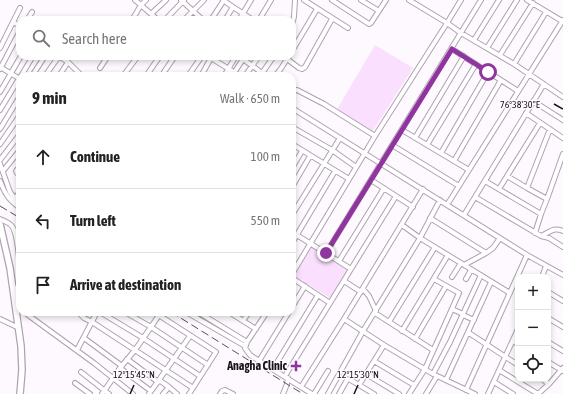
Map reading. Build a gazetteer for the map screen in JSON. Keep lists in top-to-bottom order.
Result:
{
  "places": {
    "health": ["Anagha Clinic"]
  },
  "page": {
    "search": "Search here",
    "heading": ["9 min", "Walk · 650 m"],
    "list": [
      ["Continue", "100 m"],
      ["Turn left", "550 m"],
      "Arrive at destination"
    ],
    "map_buttons": ["+", "−"]
  },
  "coordinates": ["76°38'30\"E", "12°15'45\"N", "12°15'30\"N"]
}
